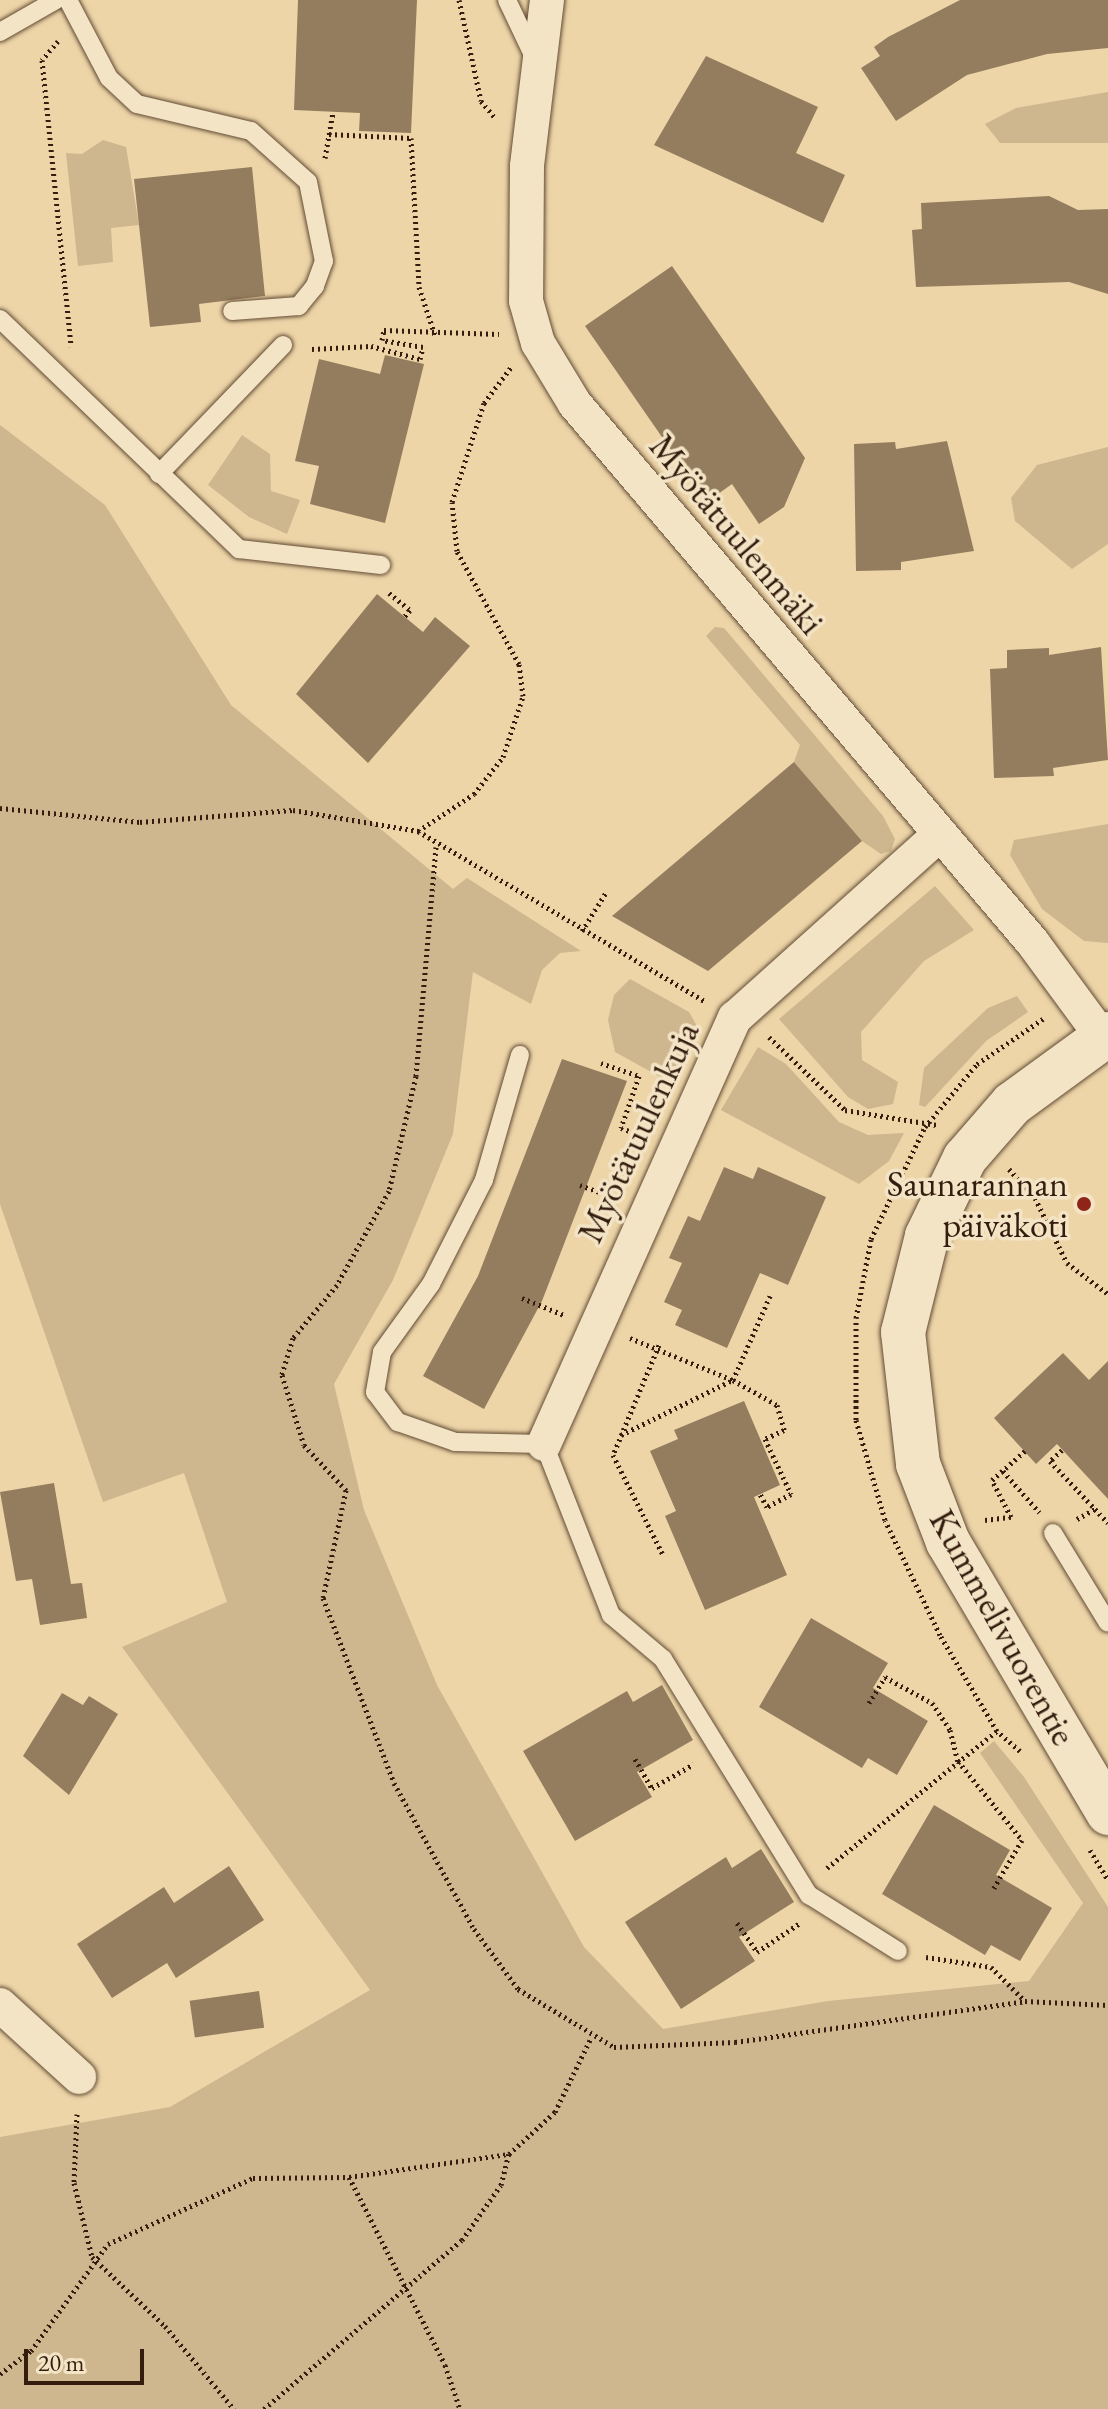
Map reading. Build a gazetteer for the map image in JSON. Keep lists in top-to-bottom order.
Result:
{
  "streets": {
    "street": ["Myötätuulenmäki", "Myötätuulenkuja", "Kummelivuorentie"]
  },
  "crossings": [
    ["Myötätuulenmäki", "Myötätuulenkuja"],
    ["Myötätuulenmäki", "Kummelivuorentie"]
  ],
  "places": ["Saunarannan päiväkoti"],
  "scale_bar": "20 m"
}
